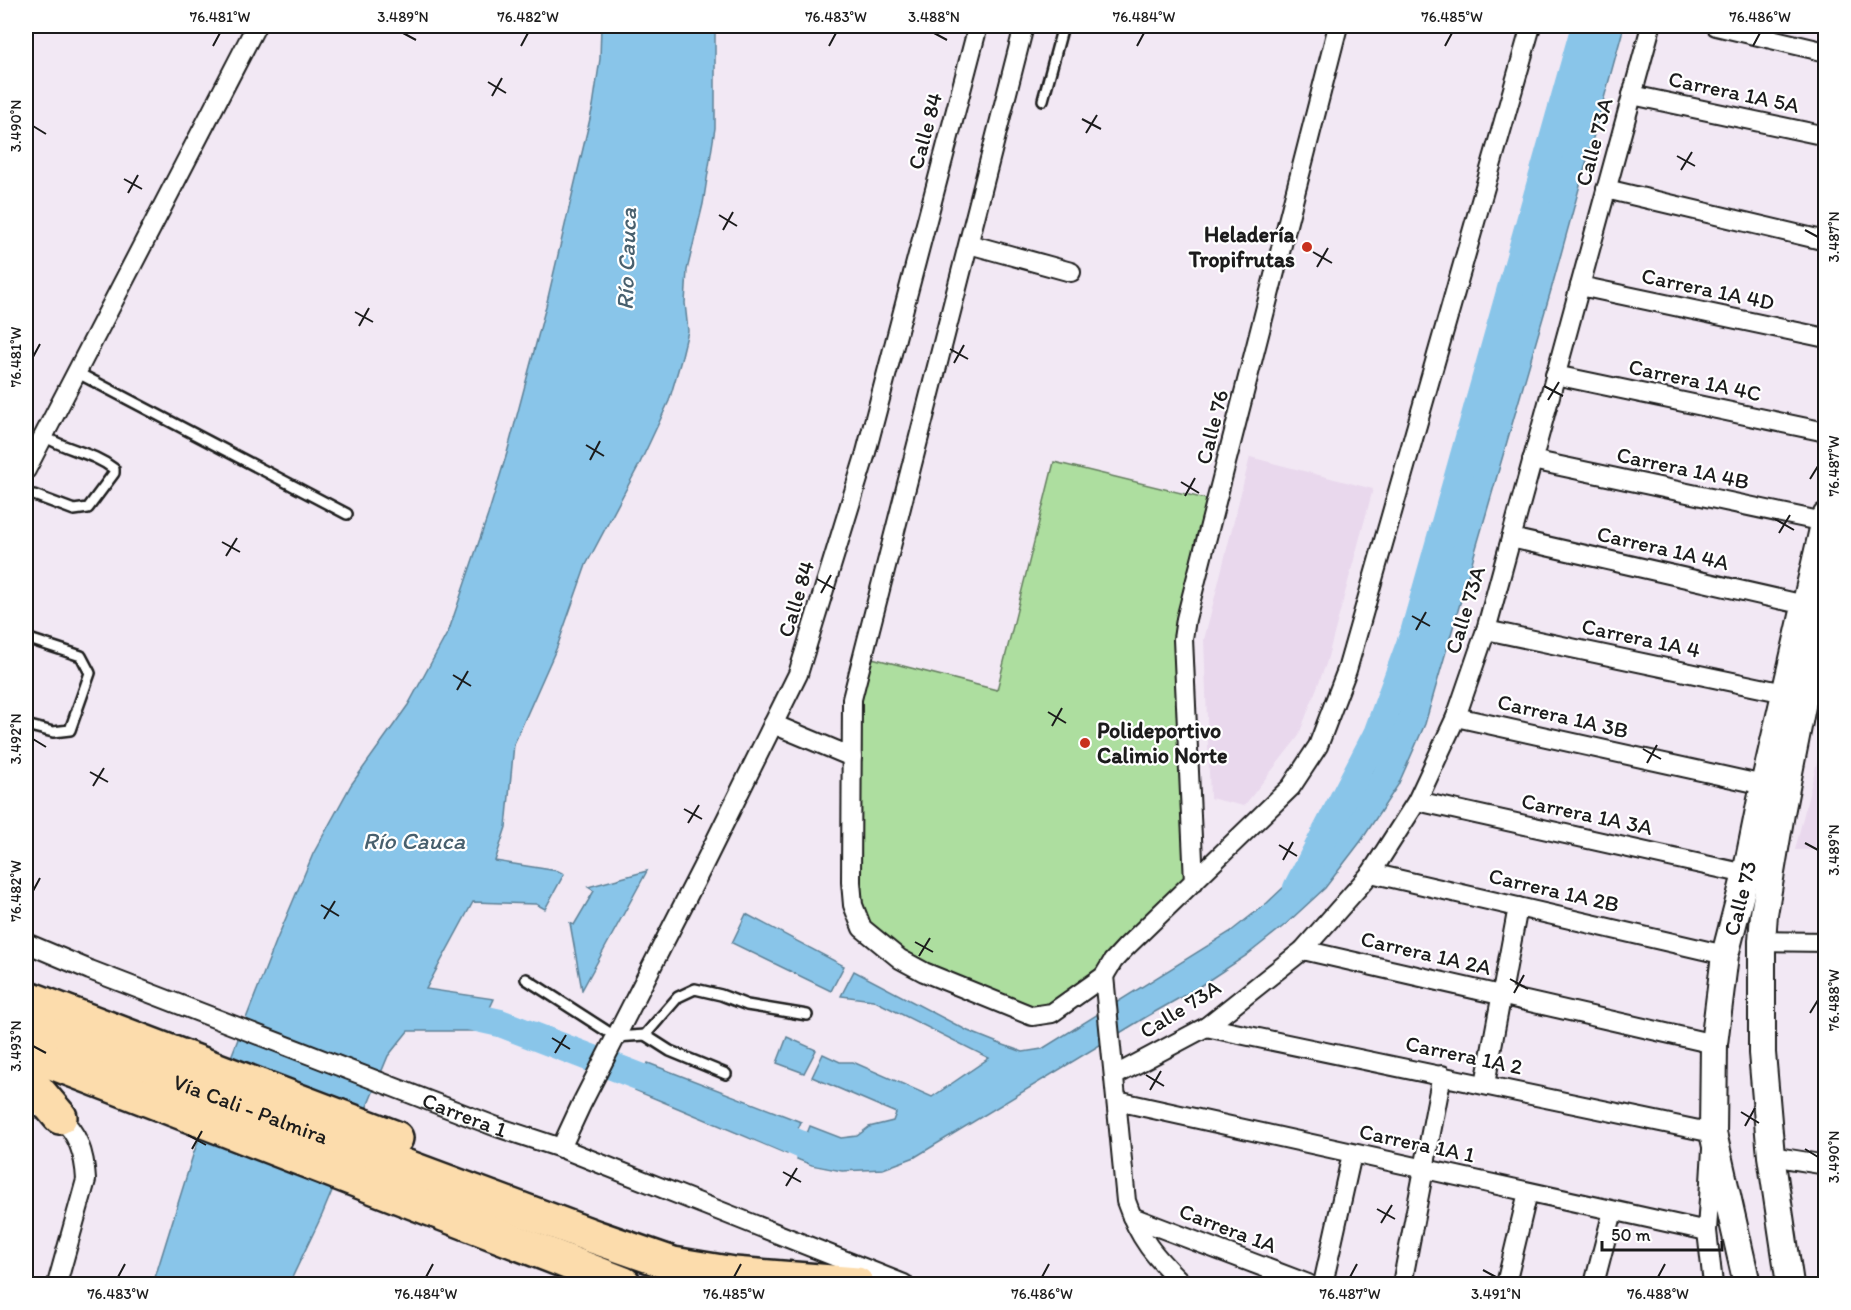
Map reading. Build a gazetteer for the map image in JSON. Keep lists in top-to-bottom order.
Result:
{
  "streets": {
    "highway": ["Vía Cali - Palmira"],
    "main road": ["Calle 73"],
    "street": [
      "Carrera 1A 5A",
      "Calle 84",
      "Calle 73A",
      "Carrera 1A 4D",
      "Carrera 1A 4C",
      "Calle 76",
      "Carrera 1A 4B",
      "Carrera 1A 4A",
      "Carrera 1A 4",
      "Carrera 1A 3B",
      "Carrera 1A 3A",
      "Carrera 1A 2B",
      "Carrera 1A 2A",
      "Carrera 1A 2",
      "Carrera 1",
      "Carrera 1A 1",
      "Carrera 1A"
    ]
  },
  "crossings": [
    ["Carrera 1A 5A", "Calle 73A"],
    ["Calle 84", "Carrera 1"],
    ["Calle 73A", "Carrera 1A 4D"],
    ["Calle 73A", "Carrera 1A 4C"],
    ["Calle 73A", "Carrera 1A 4B"],
    ["Calle 73A", "Carrera 1A 4A"],
    ["Calle 73A", "Carrera 1A 4"],
    ["Calle 73A", "Carrera 1A 3B"],
    ["Calle 73A", "Carrera 1A 3A"],
    ["Calle 73A", "Carrera 1A 2B"],
    ["Calle 73A", "Carrera 1A 2A"],
    ["Calle 73A", "Carrera 1A 2"],
    ["Calle 73A", "Carrera 1A 1"],
    ["Calle 73A", "Carrera 1A"],
    ["Carrera 1A 4B", "Calle 73"],
    ["Carrera 1A 4A", "Calle 73"],
    ["Carrera 1A 4", "Calle 73"],
    ["Carrera 1A 3B", "Calle 73"],
    ["Carrera 1A 3A", "Calle 73"],
    ["Carrera 1A 2B", "Calle 73"],
    ["Calle 73", "Carrera 1A 2A"],
    ["Calle 73", "Carrera 1A 2"]
  ],
  "water": ["Río Cauca"],
  "places": ["Heladería Tropifrutas", "Polideportivo Calimio Norte"],
  "scale_bar": "50 m",
  "coordinates": [
    "76.481°W",
    "3.489°N",
    "76.482°W",
    "76.483°W",
    "3.488°N",
    "76.484°W",
    "76.485°W",
    "76.486°W",
    "3.490°N",
    "3.487°N",
    "76.487°W",
    "3.492°N",
    "76.488°W",
    "3.493°N",
    "3.491°N"
  ]
}
